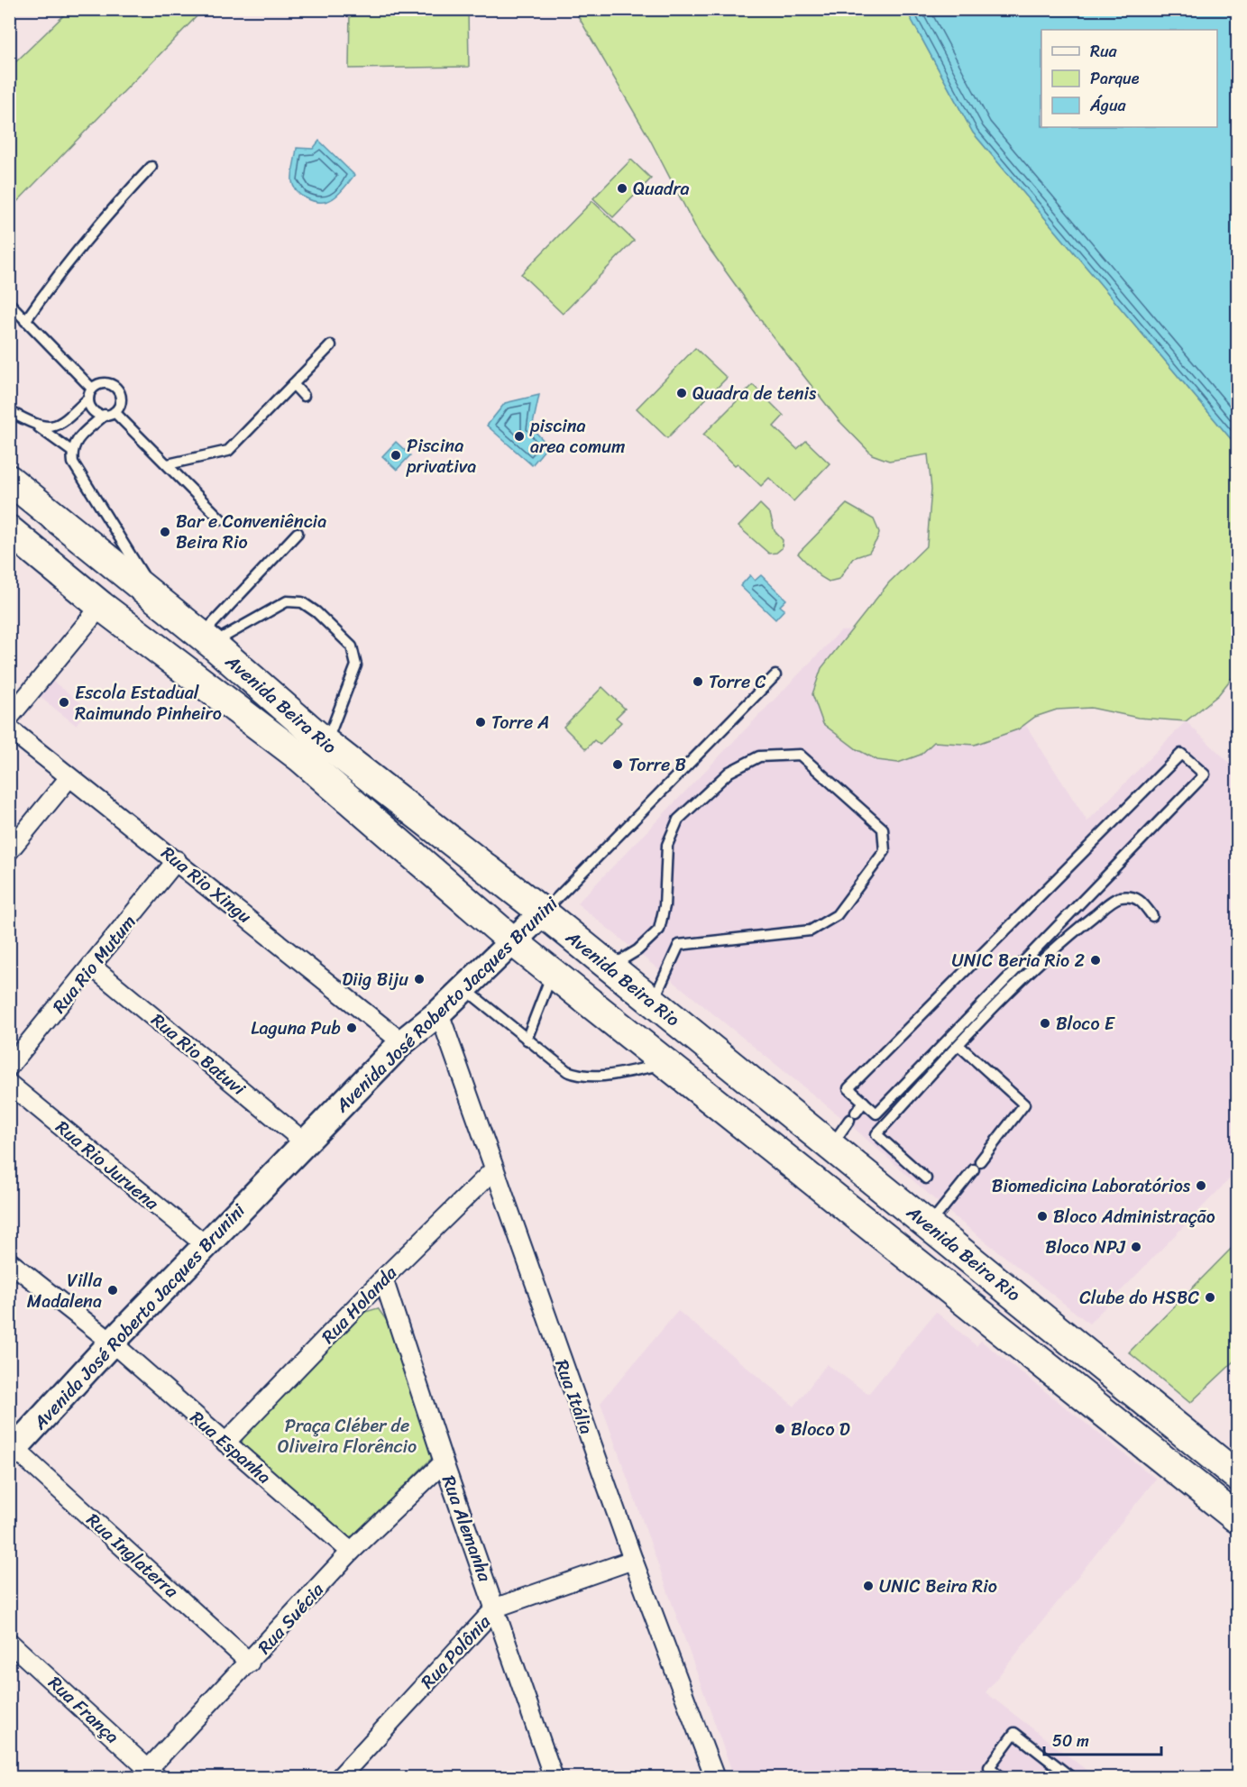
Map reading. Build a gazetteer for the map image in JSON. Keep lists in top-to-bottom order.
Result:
{
  "streets": {
    "main road": ["Avenida Beira Rio", "Avenida José Roberto Jacques Brunini"],
    "street": [
      "Rua Rio Xingu",
      "Rua Rio Mutum",
      "Rua Rio Batuvi",
      "Rua Rio Juruena",
      "Rua Holanda",
      "Rua Itália",
      "Rua Espanha",
      "Rua Alemanha",
      "Rua Inglaterra",
      "Rua Suécia",
      "Rua Polônia",
      "Rua França"
    ]
  },
  "crossings": [
    ["Avenida Beira Rio", "Avenida José Roberto Jacques Brunini"],
    ["Rua Rio Xingu", "Rua Rio Mutum"],
    ["Rua Rio Xingu", "Avenida José Roberto Jacques Brunini"],
    ["Rua Rio Mutum", "Rua Rio Batuvi"],
    ["Avenida José Roberto Jacques Brunini", "Rua Rio Batuvi"],
    ["Avenida José Roberto Jacques Brunini", "Rua Rio Juruena"],
    ["Avenida José Roberto Jacques Brunini", "Rua Itália"],
    ["Avenida José Roberto Jacques Brunini", "Rua Espanha"],
    ["Avenida José Roberto Jacques Brunini", "Rua Inglaterra"],
    ["Rua Holanda", "Rua Itália"],
    ["Rua Holanda", "Rua Espanha"],
    ["Rua Holanda", "Rua Alemanha"],
    ["Rua Itália", "Rua Polônia"],
    ["Rua Espanha", "Rua Suécia"],
    ["Rua Alemanha", "Rua Suécia"],
    ["Rua Alemanha", "Rua Polônia"],
    ["Rua Inglaterra", "Rua Suécia"],
    ["Rua Suécia", "Rua França"]
  ],
  "parks": ["Praça Cléber de Oliveira Florêncio"],
  "places": [
    "Quadra",
    "Quadra de tenis",
    "piscina area comum",
    "Piscina privativa",
    "Bar e Conveniência Beira Rio",
    "Torre C",
    "Escola Estadual Raimundo Pinheiro",
    "Torre A",
    "Torre B",
    "UNIC Beria Rio 2",
    "Diig Biju",
    "Bloco E",
    "Laguna Pub",
    "Biomedicina Laboratórios",
    "Bloco Administração",
    "Bloco NPJ",
    "Villa Madalena",
    "Clube do HSBC",
    "Bloco D",
    "UNIC Beira Rio"
  ],
  "legend": ["Rua", "Parque", "Água"],
  "scale_bar": "50 m"
}
